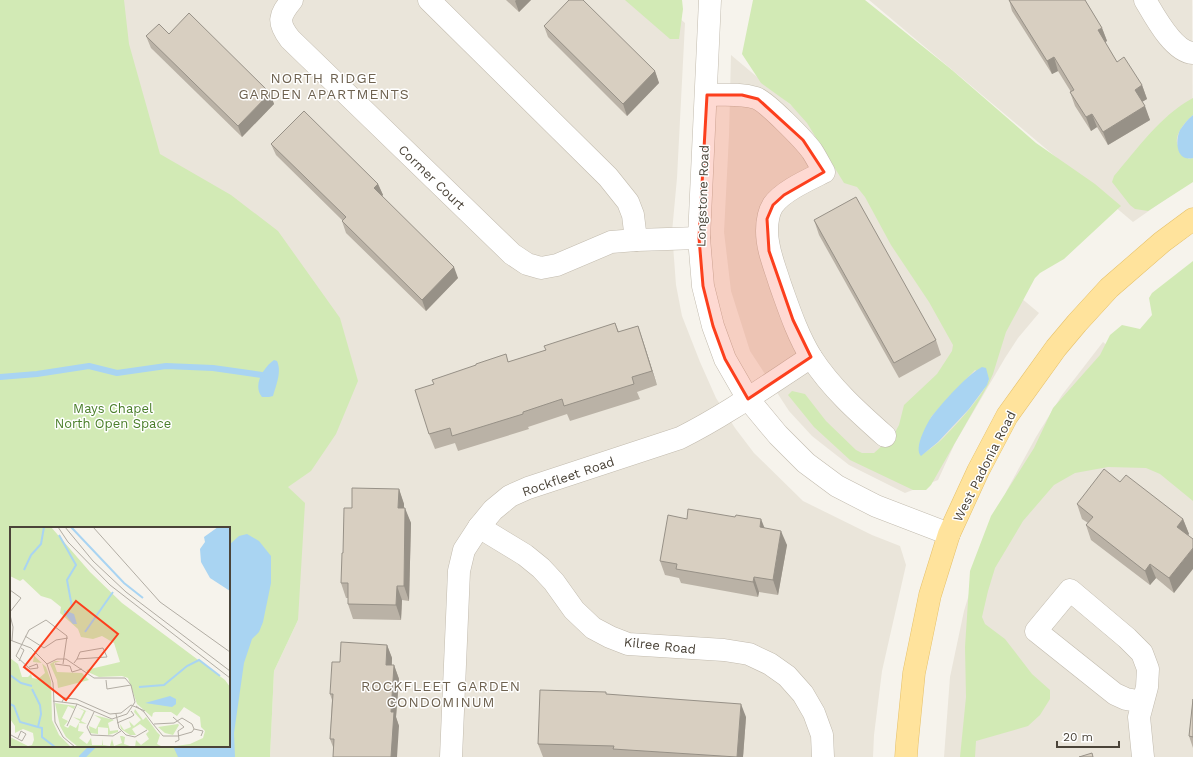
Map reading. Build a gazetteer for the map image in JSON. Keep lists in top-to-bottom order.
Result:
{
  "streets": {
    "main road": ["West Padonia Road"],
    "street": [
      "Cormer Court",
      "Longstone Road",
      "Rockfleet Road",
      "Kilree Road"
    ]
  },
  "crossings": [
    ["Cormer Court", "Longstone Road"],
    ["Longstone Road", "West Padonia Road"],
    ["Longstone Road", "Rockfleet Road"],
    ["Rockfleet Road", "Kilree Road"]
  ],
  "districts": ["NORTH RIDGE GARDEN APARTMENTS", "ROCKFLEET GARDEN CONDOMINUM"],
  "parks": ["Mays Chapel North Open Space"],
  "scale_bar": "20 m"
}
